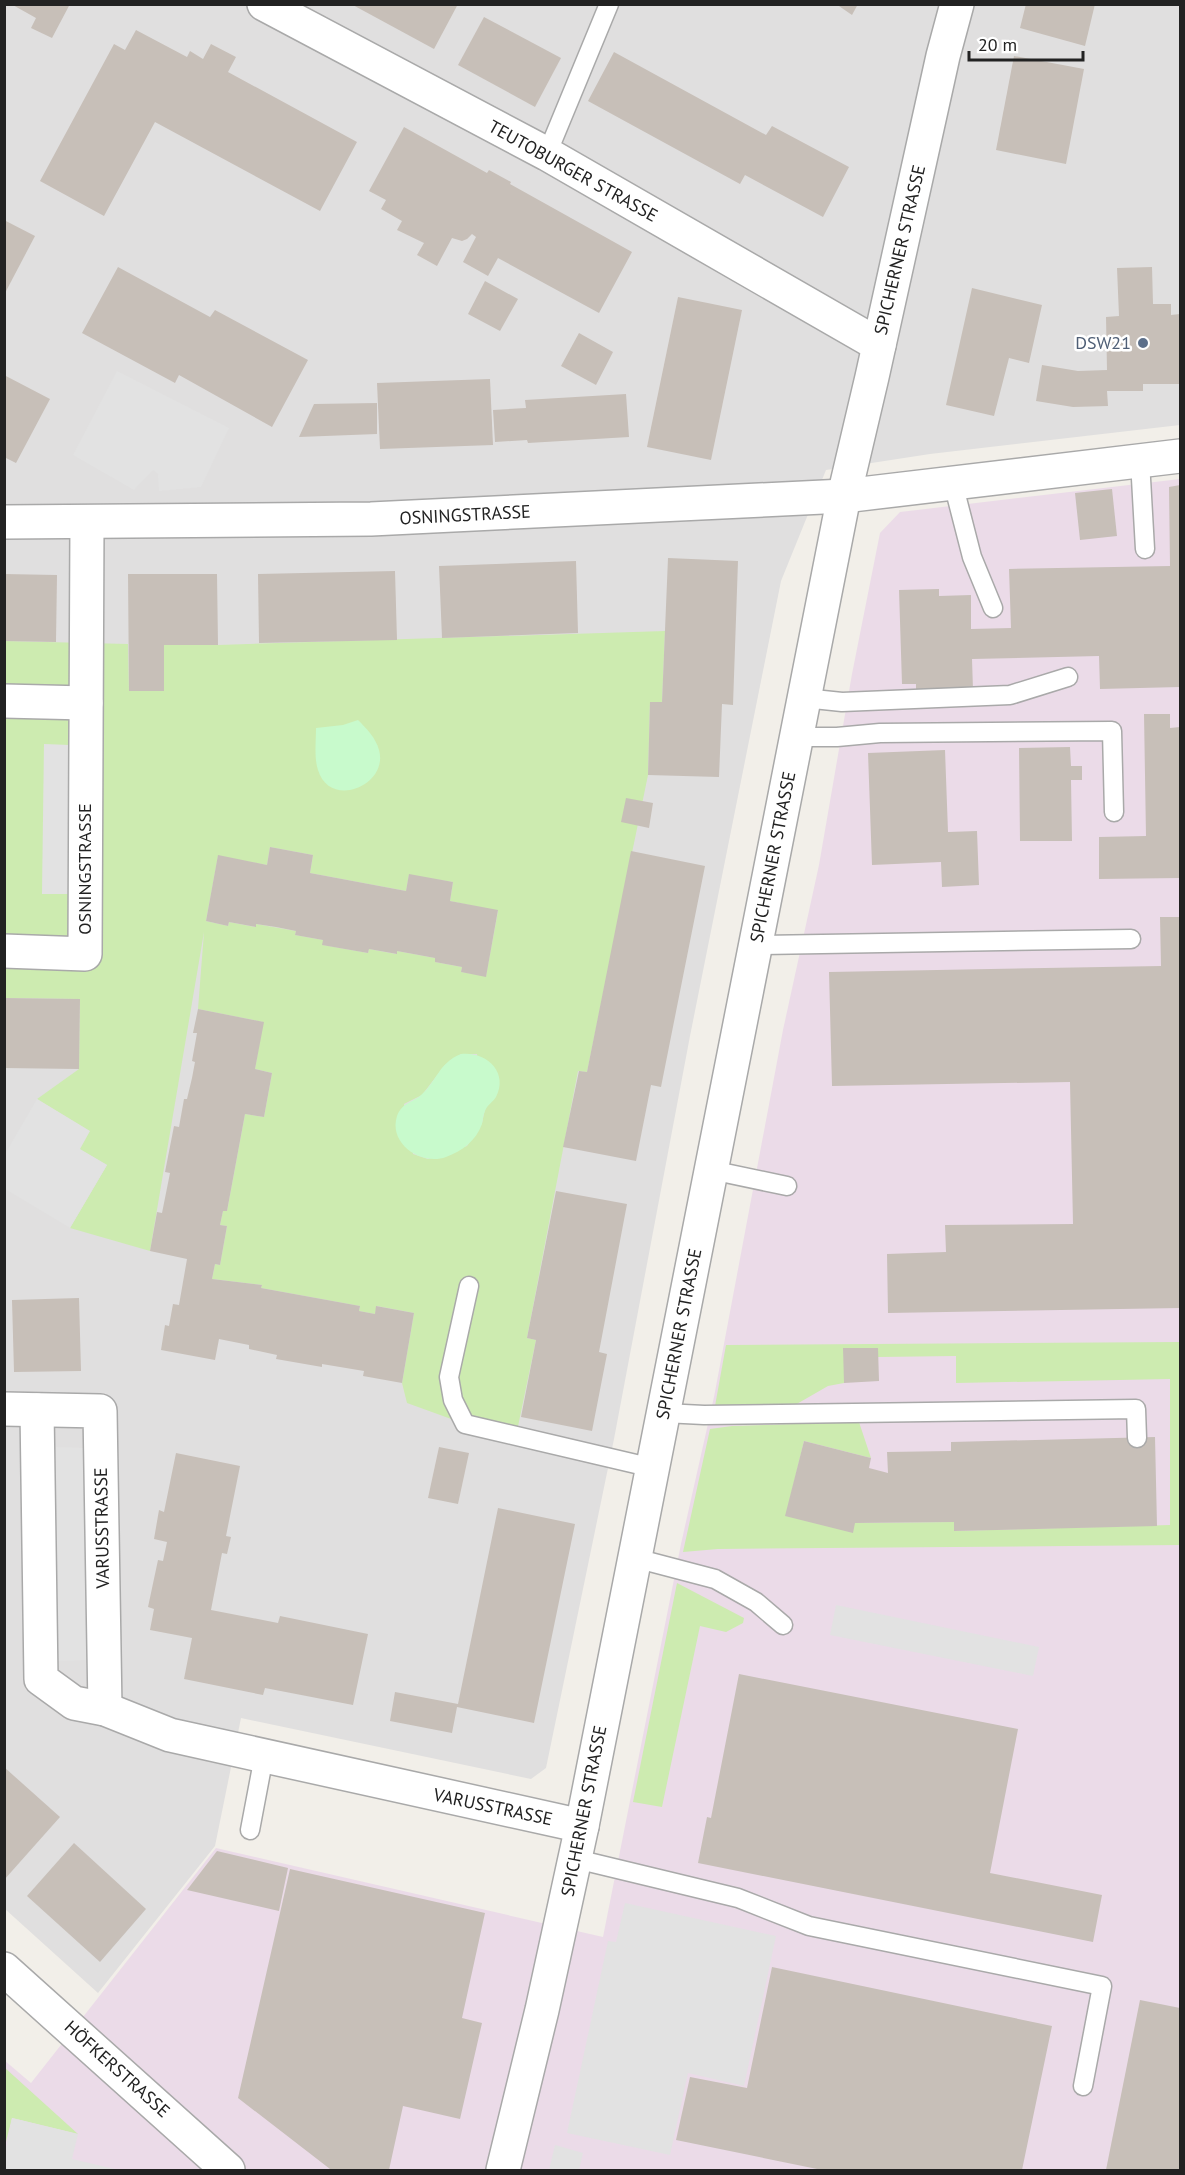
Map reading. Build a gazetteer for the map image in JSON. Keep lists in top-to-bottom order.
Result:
{
  "streets": {
    "street": [
      "TEUTOBURGER STRASSE",
      "SPICHERNER STRASSE",
      "OSNINGSTRASSE",
      "VARUSSTRASSE",
      "HÖFKERSTRASSE"
    ]
  },
  "crossings": [
    ["TEUTOBURGER STRASSE", "SPICHERNER STRASSE"],
    ["SPICHERNER STRASSE", "OSNINGSTRASSE"],
    ["SPICHERNER STRASSE", "VARUSSTRASSE"]
  ],
  "places": ["DSW21"],
  "scale_bar": "20 m"
}
